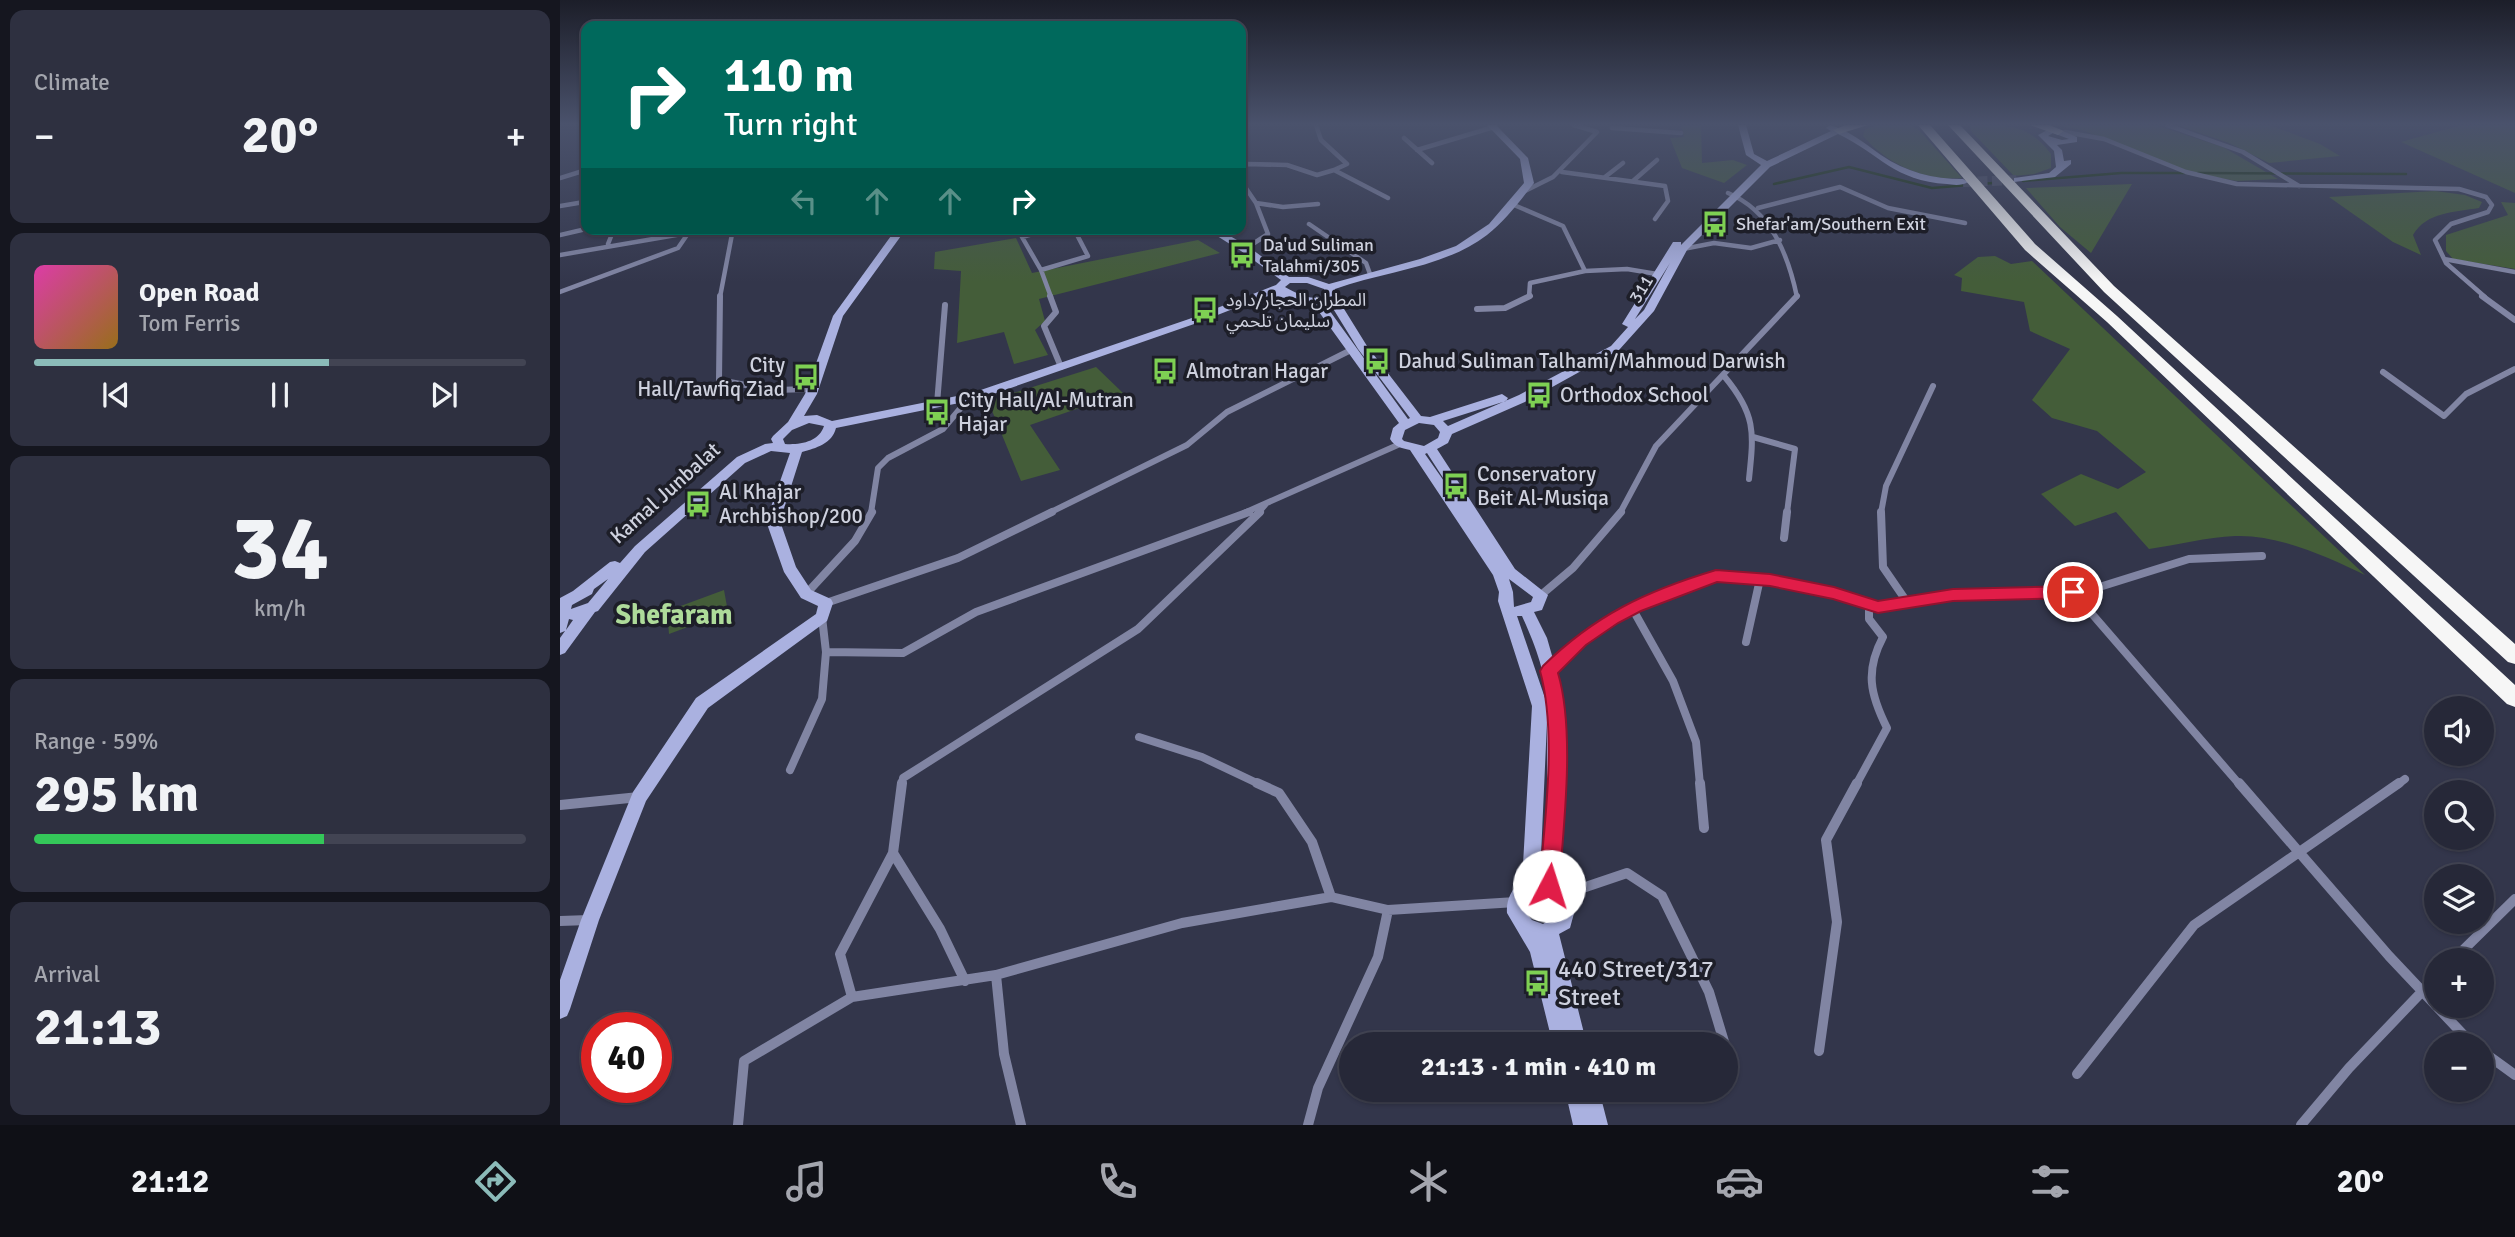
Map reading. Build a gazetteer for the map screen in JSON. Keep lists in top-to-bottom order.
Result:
{
  "streets": {
    "street": ["311", "Kamal Junbalat"]
  },
  "districts": ["Shefaram"],
  "places": {
    "bus stop": [
      "Shefar'am/Southern Exit",
      "Da'ud Suliman Talahmi/305",
      "المطران الحجار/داود سليمان تلحمي",
      "Dahud Suliman Talhami/Mahmoud Darwish",
      "Almotran Hagar",
      "City Hall/Tawfiq Ziad",
      "Orthodox School",
      "City Hall/Al-Mutran Hajar",
      "Conservatory Beit Al-Musiqa",
      "Al Khajar Archbishop/200",
      "440 Street/317 Street"
    ]
  },
  "page": {
    "tile": [
      "Climate",
      ["34", "km/h"],
      ["Range · 59%", "295 km"],
      ["Arrival", "21:13"]
    ],
    "turn": ["110 m", "Turn right"],
    "heat": ["−", "20°", "+"],
    "song": ["Open Road", "Tom Ferris"],
    "map_buttons": ["+", "−"],
    "limit": "40",
    "trip": "21:13 · 1 min · 410 m",
    "tabs": ["21:12", "20°"]
  }
}
